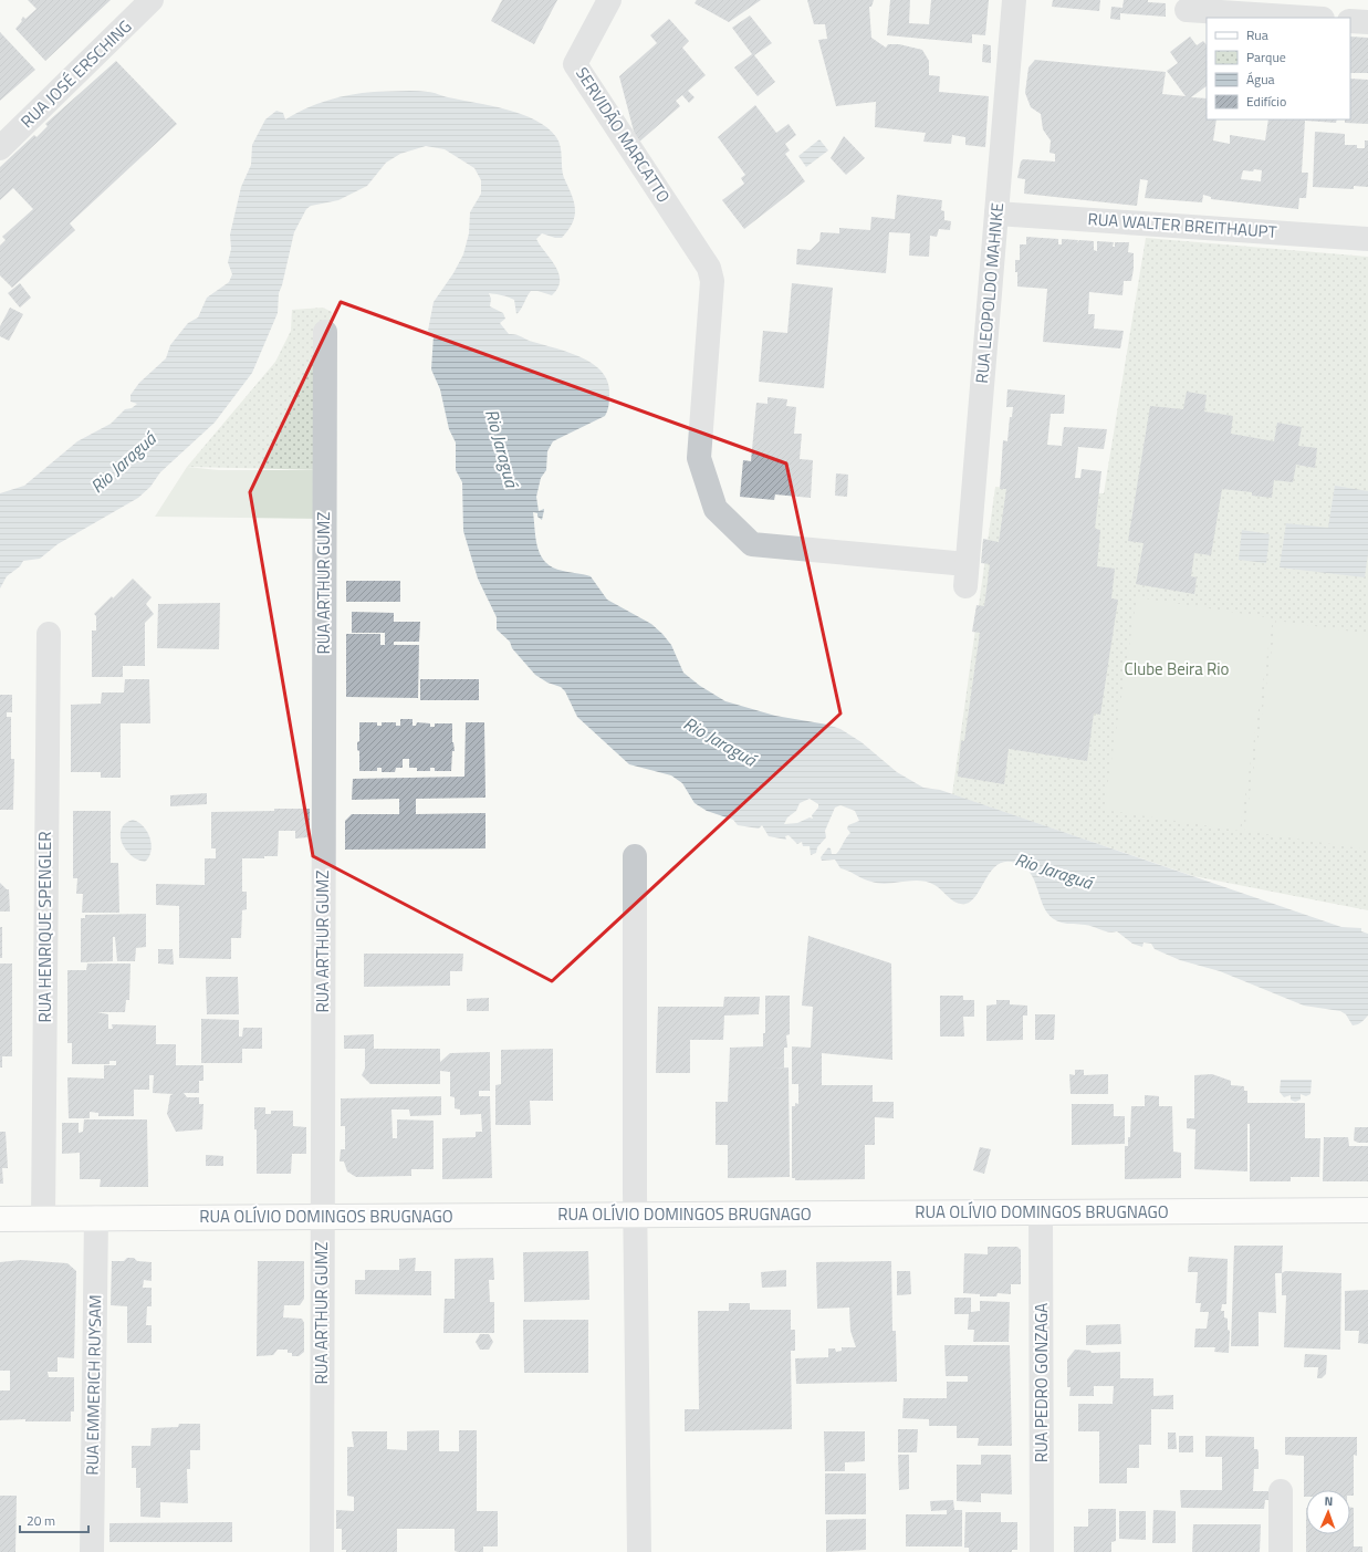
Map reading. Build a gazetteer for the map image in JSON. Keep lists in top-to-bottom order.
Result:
{
  "streets": {
    "main road": ["RUA OLÍVIO DOMINGOS BRUGNAGO"],
    "street": [
      "RUA JOSÉ ERSCHING",
      "SERVIDÃO MARCATTO",
      "RUA WALTER BREITHAUPT",
      "RUA LEOPOLDO MAHNKE",
      "RUA ARTHUR GUMZ",
      "RUA HENRIQUE SPENGLER",
      "RUA PEDRO GONZAGA",
      "RUA EMMERICH RUYSAM"
    ]
  },
  "crossings": [
    ["SERVIDÃO MARCATTO", "RUA LEOPOLDO MAHNKE"],
    ["RUA WALTER BREITHAUPT", "RUA LEOPOLDO MAHNKE"],
    ["RUA ARTHUR GUMZ", "RUA OLÍVIO DOMINGOS BRUGNAGO"],
    ["RUA HENRIQUE SPENGLER", "RUA OLÍVIO DOMINGOS BRUGNAGO"],
    ["RUA OLÍVIO DOMINGOS BRUGNAGO", "RUA PEDRO GONZAGA"],
    ["RUA OLÍVIO DOMINGOS BRUGNAGO", "RUA EMMERICH RUYSAM"]
  ],
  "water": ["Rio Jaraguá"],
  "parks": ["Clube Beira Rio"],
  "legend": [
    "Rua",
    "Parque",
    "Água",
    "Edifício"
  ],
  "scale_bar": "20 m",
  "north": "top"
}
